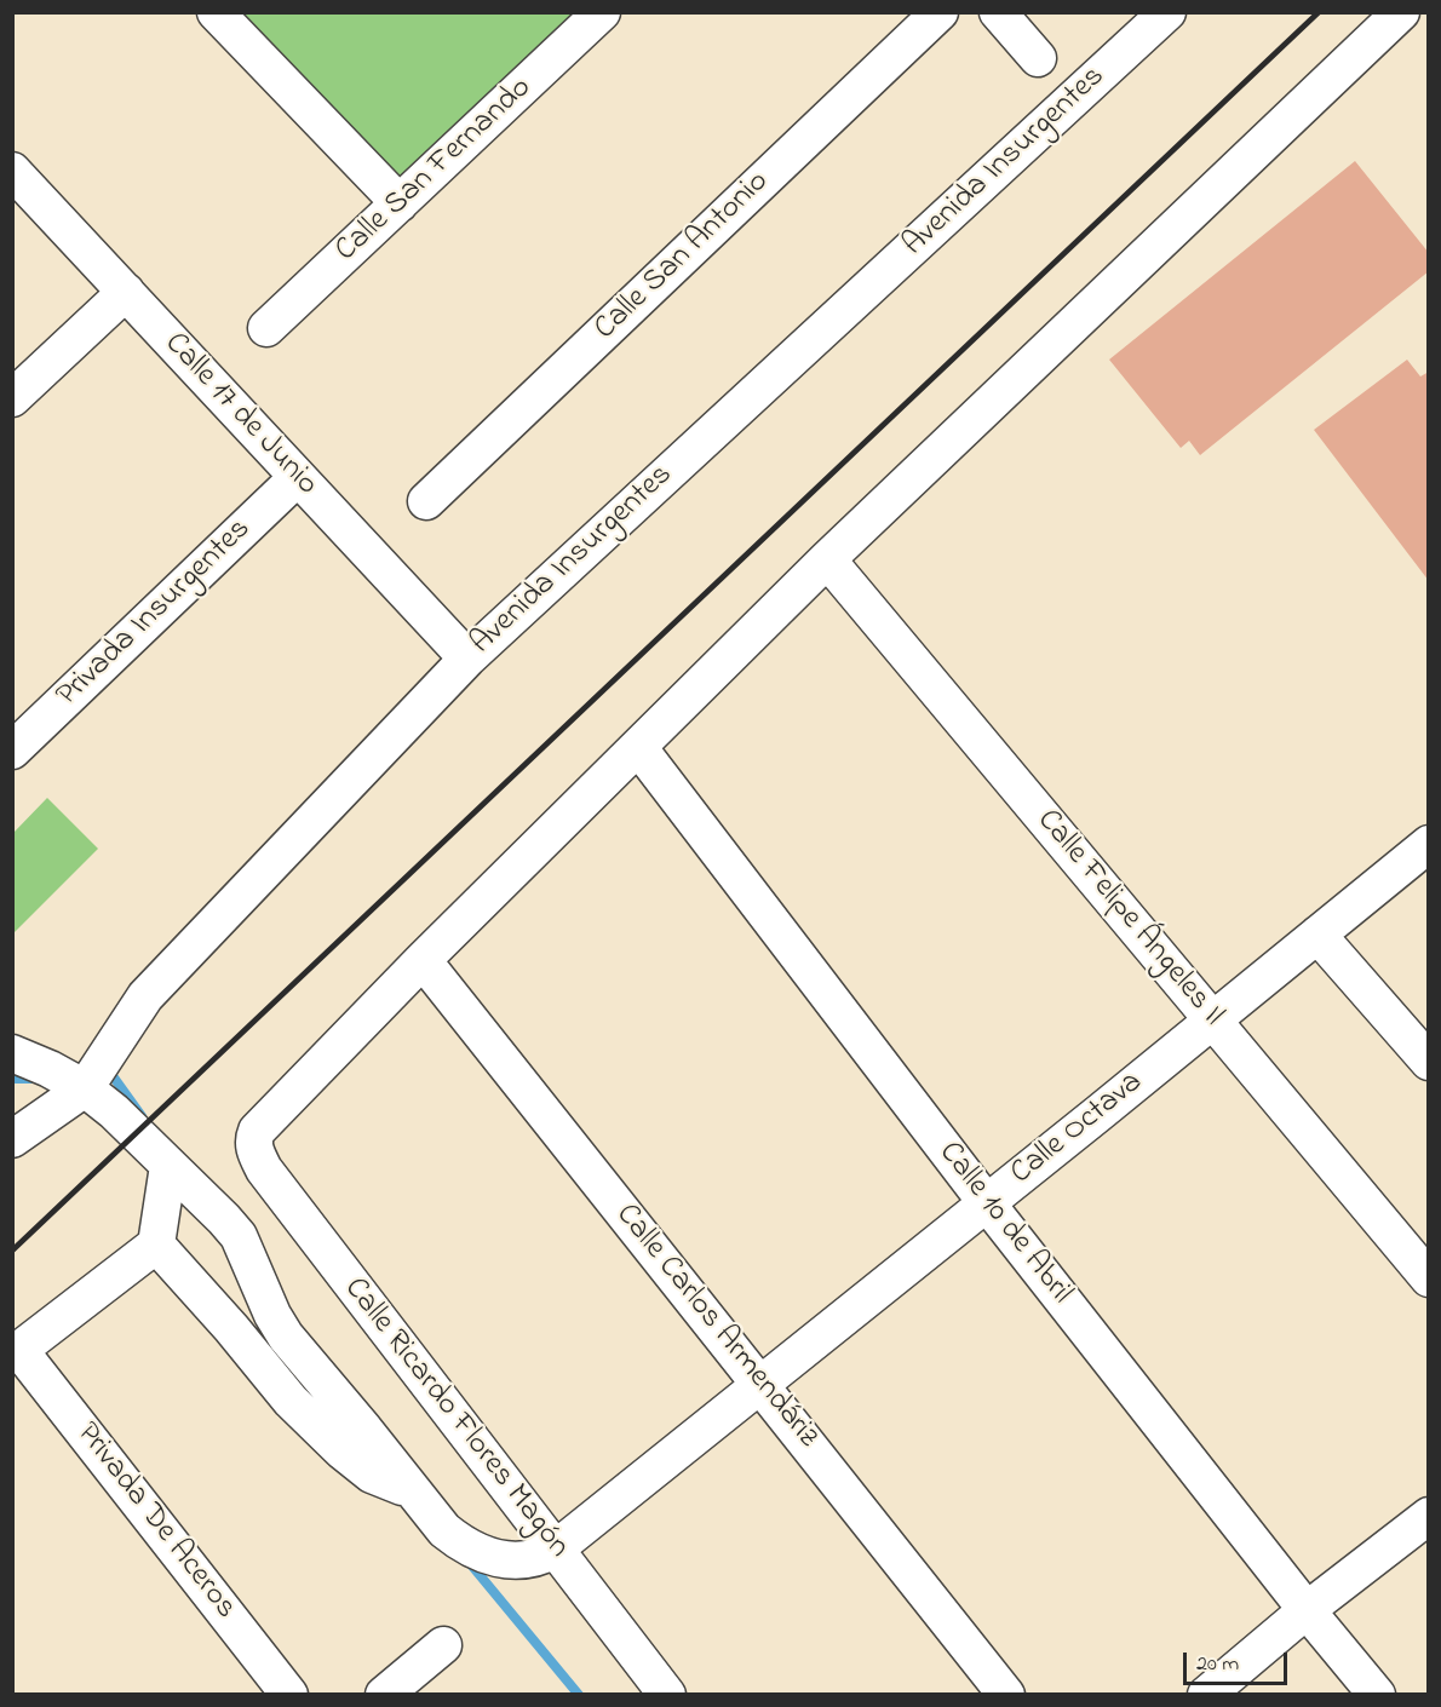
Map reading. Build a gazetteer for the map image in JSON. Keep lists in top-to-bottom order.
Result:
{
  "streets": {
    "street": [
      "Avenida Insurgentes",
      "Calle San Fernando",
      "Calle San Antonio",
      "Calle 17 de Junio",
      "Privada Insurgentes",
      "Calle Felipe Ángeles Il",
      "Calle Octava",
      "Calle 10 de Abril",
      "Calle Carlos Armendáriz",
      "Calle Ricardo Flores Magón",
      "Privada De Aceros"
    ]
  },
  "crossings": [
    ["Avenida Insurgentes", "Calle 17 de Junio"],
    ["Calle 17 de Junio", "Privada Insurgentes"],
    ["Calle Felipe Ángeles Il", "Calle Octava"],
    ["Calle Octava", "Calle 10 de Abril"],
    ["Calle Octava", "Calle Carlos Armendáriz"],
    ["Calle Octava", "Calle Ricardo Flores Magón"],
    ["Calle Carlos Armendáriz", "Calle Ricardo Flores Magón"]
  ],
  "scale_bar": "20 m"
}
